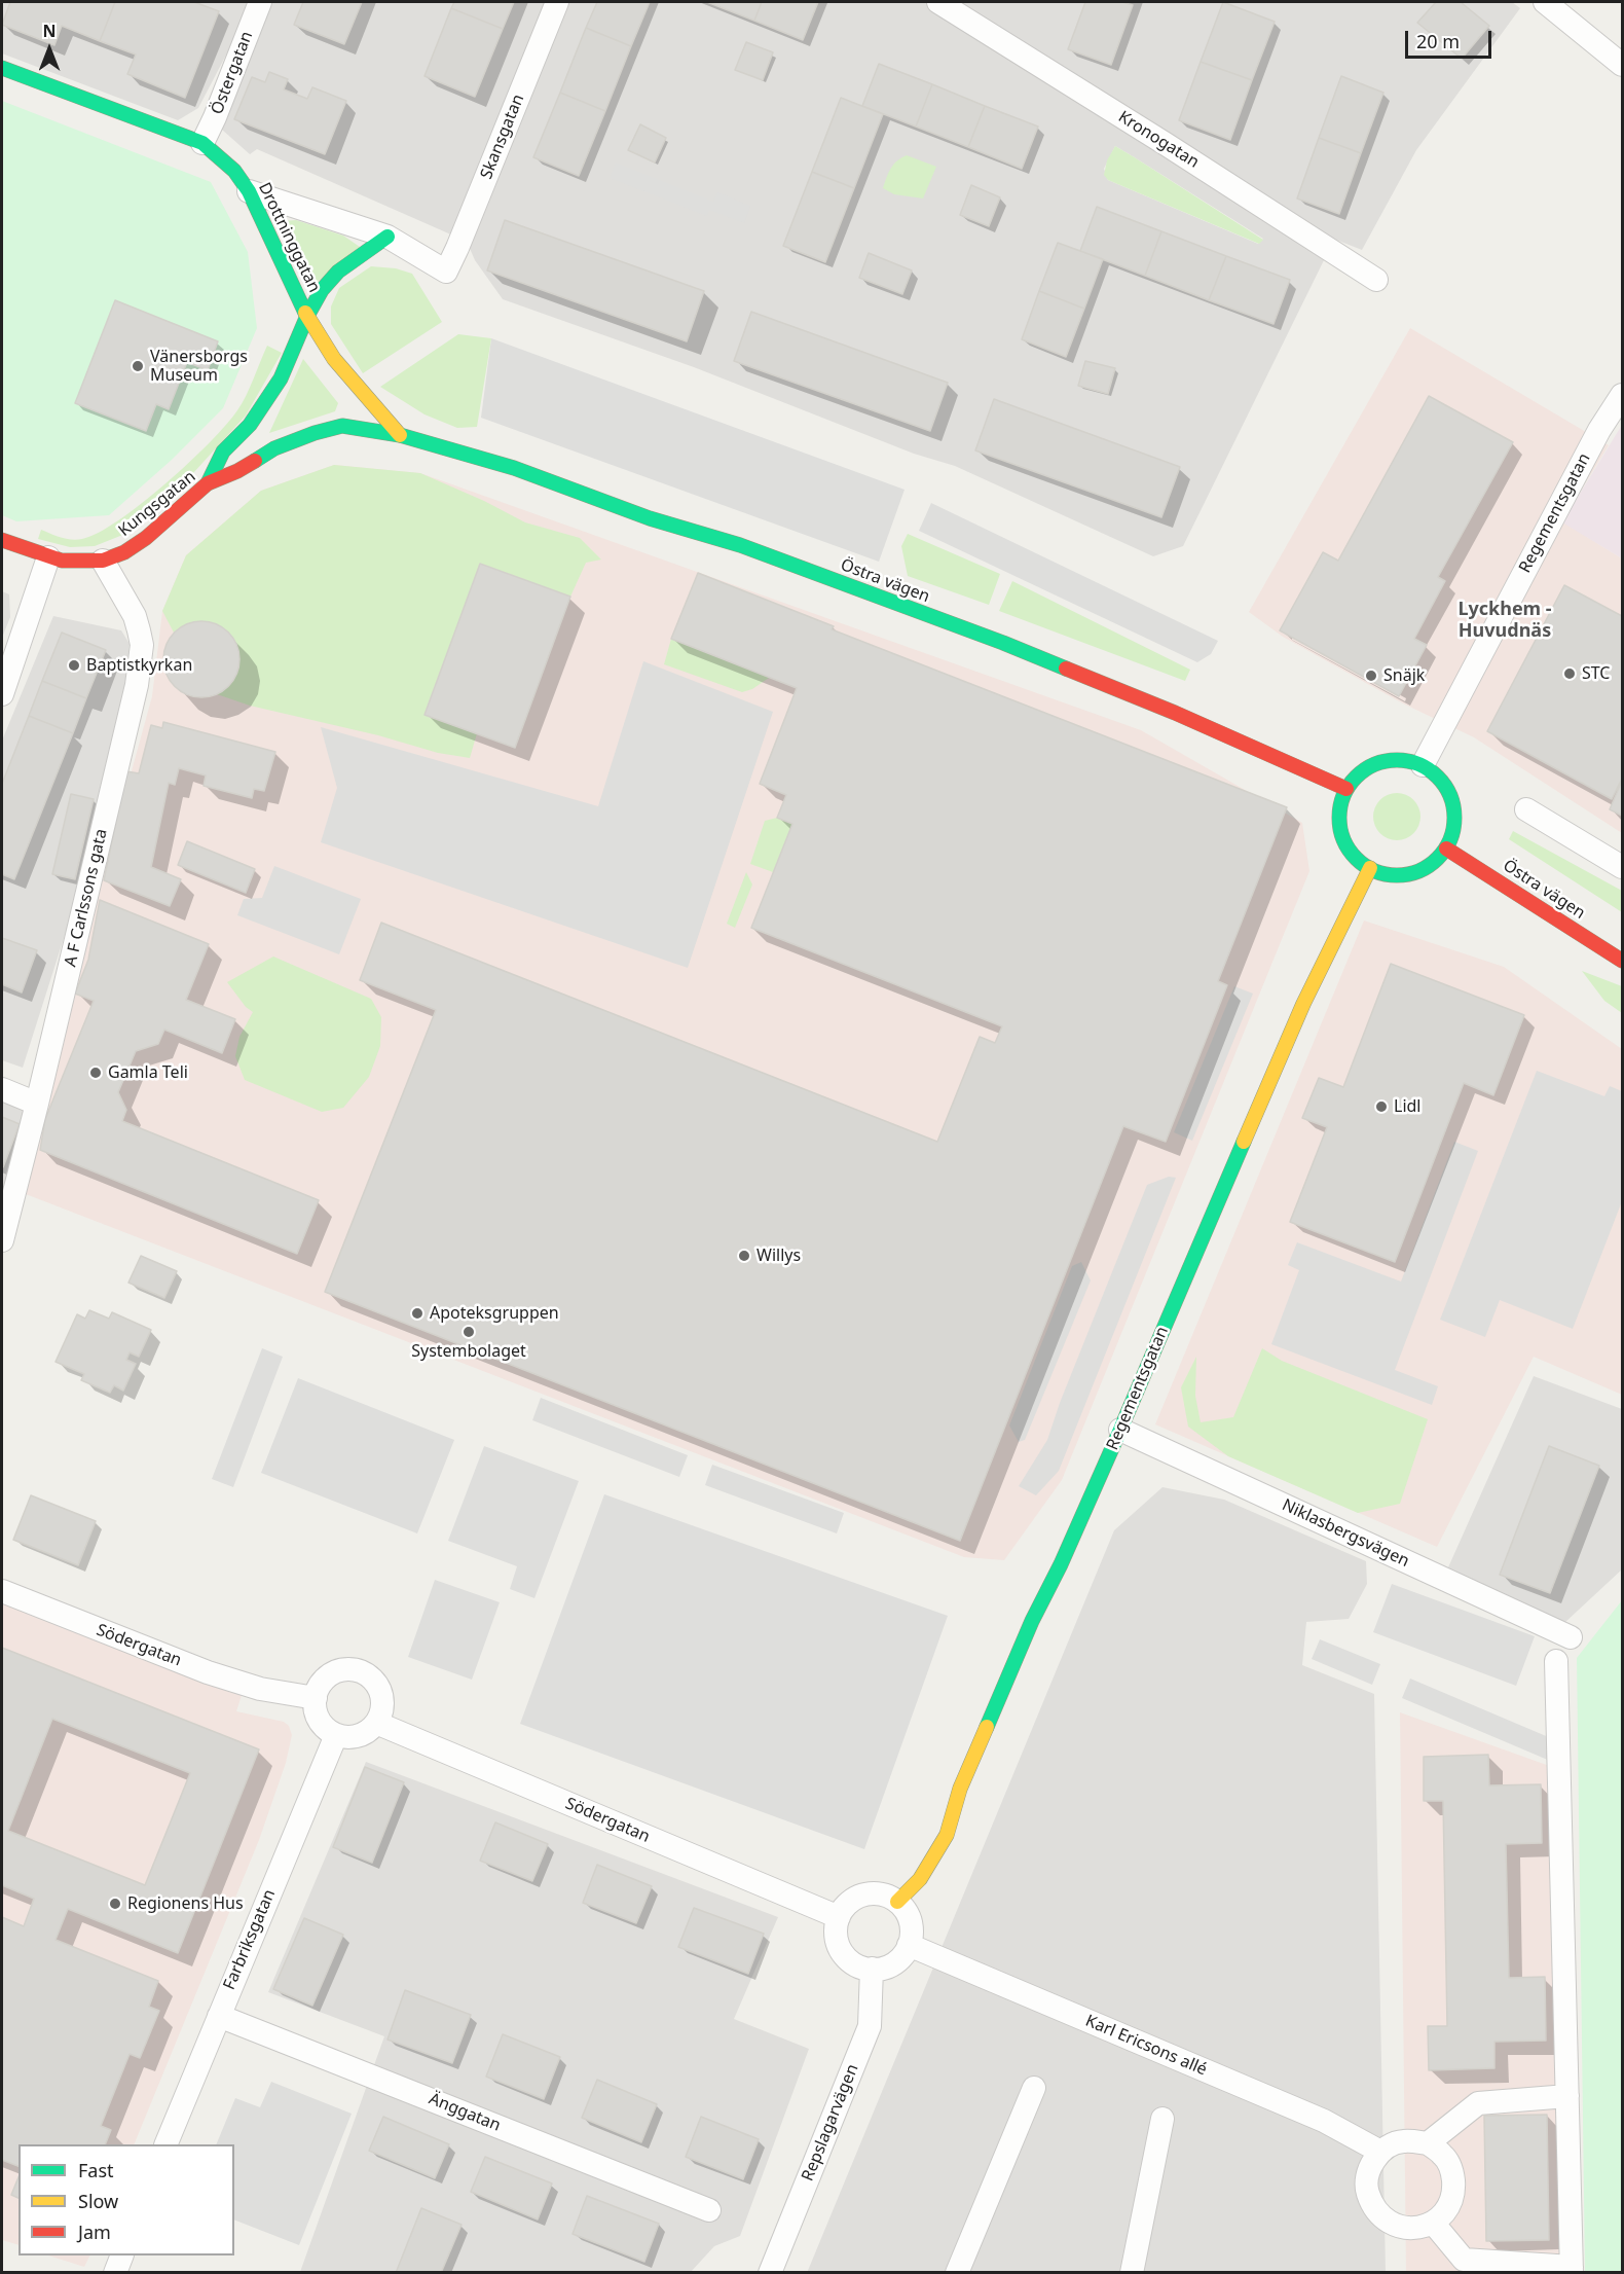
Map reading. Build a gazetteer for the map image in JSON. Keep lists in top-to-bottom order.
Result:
{
  "streets": {
    "street": [
      "Östergatan",
      "Skansgatan",
      "Kronogatan",
      "Drottninggatan",
      "Kungsgatan",
      "Regementsgatan",
      "Östra vägen",
      "A F Carlssons gata",
      "Niklasbergsvägen",
      "Södergatan",
      "Farbriksgatan",
      "Karl Ericsons allé",
      "Änggatan",
      "Repslagarvägen"
    ]
  },
  "crossings": [
    ["Östergatan", "Drottninggatan"],
    ["Drottninggatan", "Kungsgatan"],
    ["Drottninggatan", "Östra vägen"],
    ["Kungsgatan", "Östra vägen"],
    ["Kungsgatan", "A F Carlssons gata"],
    ["Regementsgatan", "Östra vägen"],
    ["Regementsgatan", "Niklasbergsvägen"],
    ["Regementsgatan", "Södergatan"],
    ["Regementsgatan", "Karl Ericsons allé"],
    ["Regementsgatan", "Repslagarvägen"],
    ["Södergatan", "Farbriksgatan"],
    ["Södergatan", "Karl Ericsons allé"],
    ["Södergatan", "Repslagarvägen"],
    ["Farbriksgatan", "Änggatan"],
    ["Karl Ericsons allé", "Repslagarvägen"]
  ],
  "districts": ["Lyckhem - Huvudnäs"],
  "places": [
    "Vänersborgs Museum",
    "Baptistkyrkan",
    "STC",
    "Snäjk",
    "Gamla Teli",
    "Lidl",
    "Willys",
    "Apoteksgruppen",
    "Systembolaget",
    "Regionens Hus"
  ],
  "legend": ["Fast", "Slow", "Jam"],
  "scale_bar": "20 m",
  "north": "top"
}
